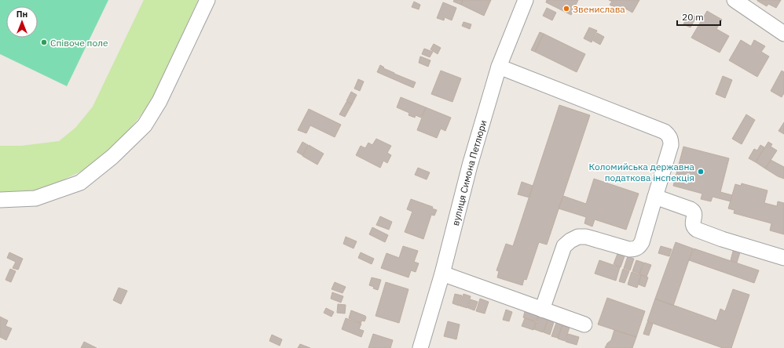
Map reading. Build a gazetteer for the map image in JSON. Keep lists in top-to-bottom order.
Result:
{
  "streets": {
    "street": ["вулиця Симона Петлюри"]
  },
  "places": ["Звенислава", "Співоче поле", "Коломийська державна податкова інспекція"],
  "scale_bar": "20 m",
  "north": "top"
}
